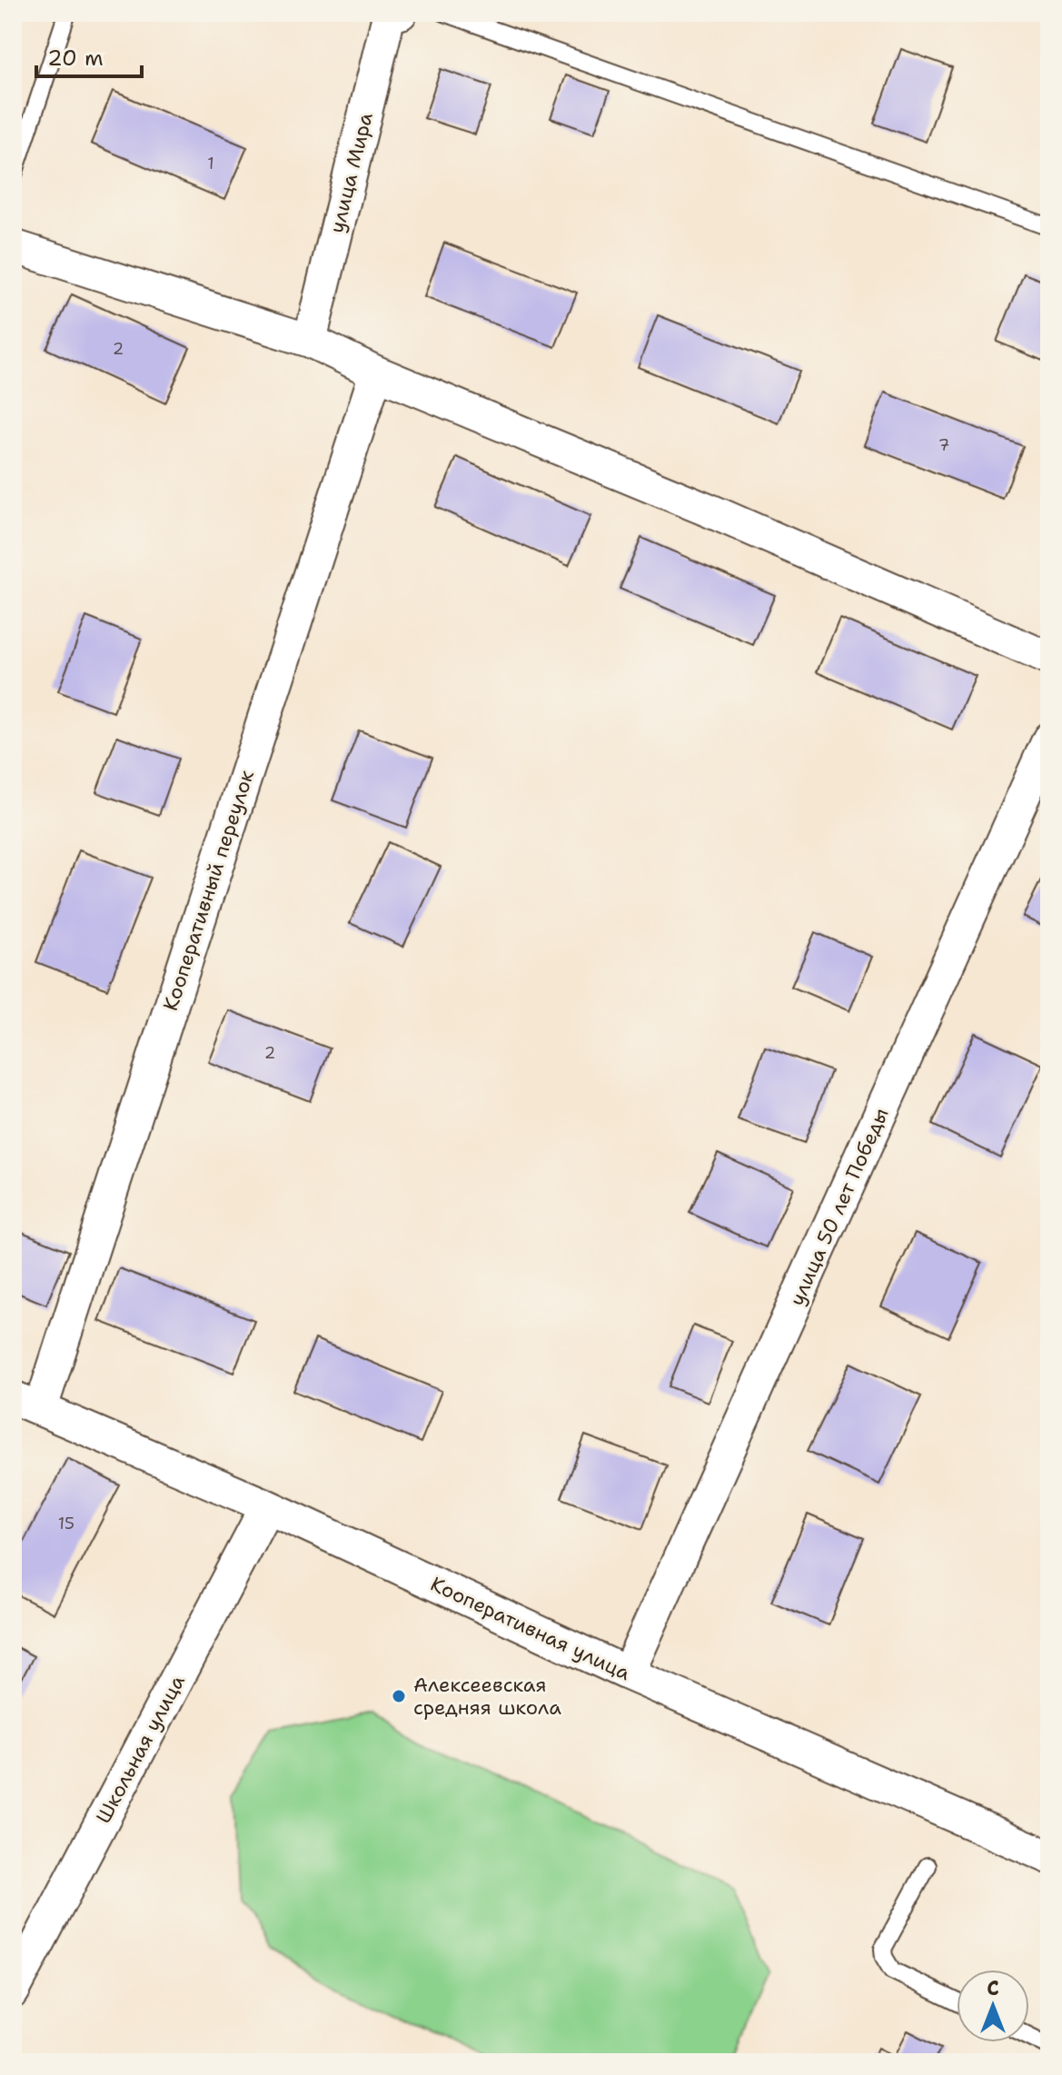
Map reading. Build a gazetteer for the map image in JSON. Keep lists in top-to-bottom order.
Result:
{
  "streets": {
    "street": [
      "улица Мира",
      "Кооперативный переулок",
      "улица 50 лет Победы",
      "Кооперативная улица",
      "Школьная улица"
    ]
  },
  "crossings": [
    ["Кооперативный переулок", "Кооперативная улица"],
    ["улица 50 лет Победы", "Кооперативная улица"],
    ["Кооперативная улица", "Школьная улица"]
  ],
  "places": ["Алексеевская средняя школа"],
  "house_numbers": [
    "1",
    "2",
    "7",
    "2",
    "15"
  ],
  "scale_bar": "20 m",
  "north": "top"
}
